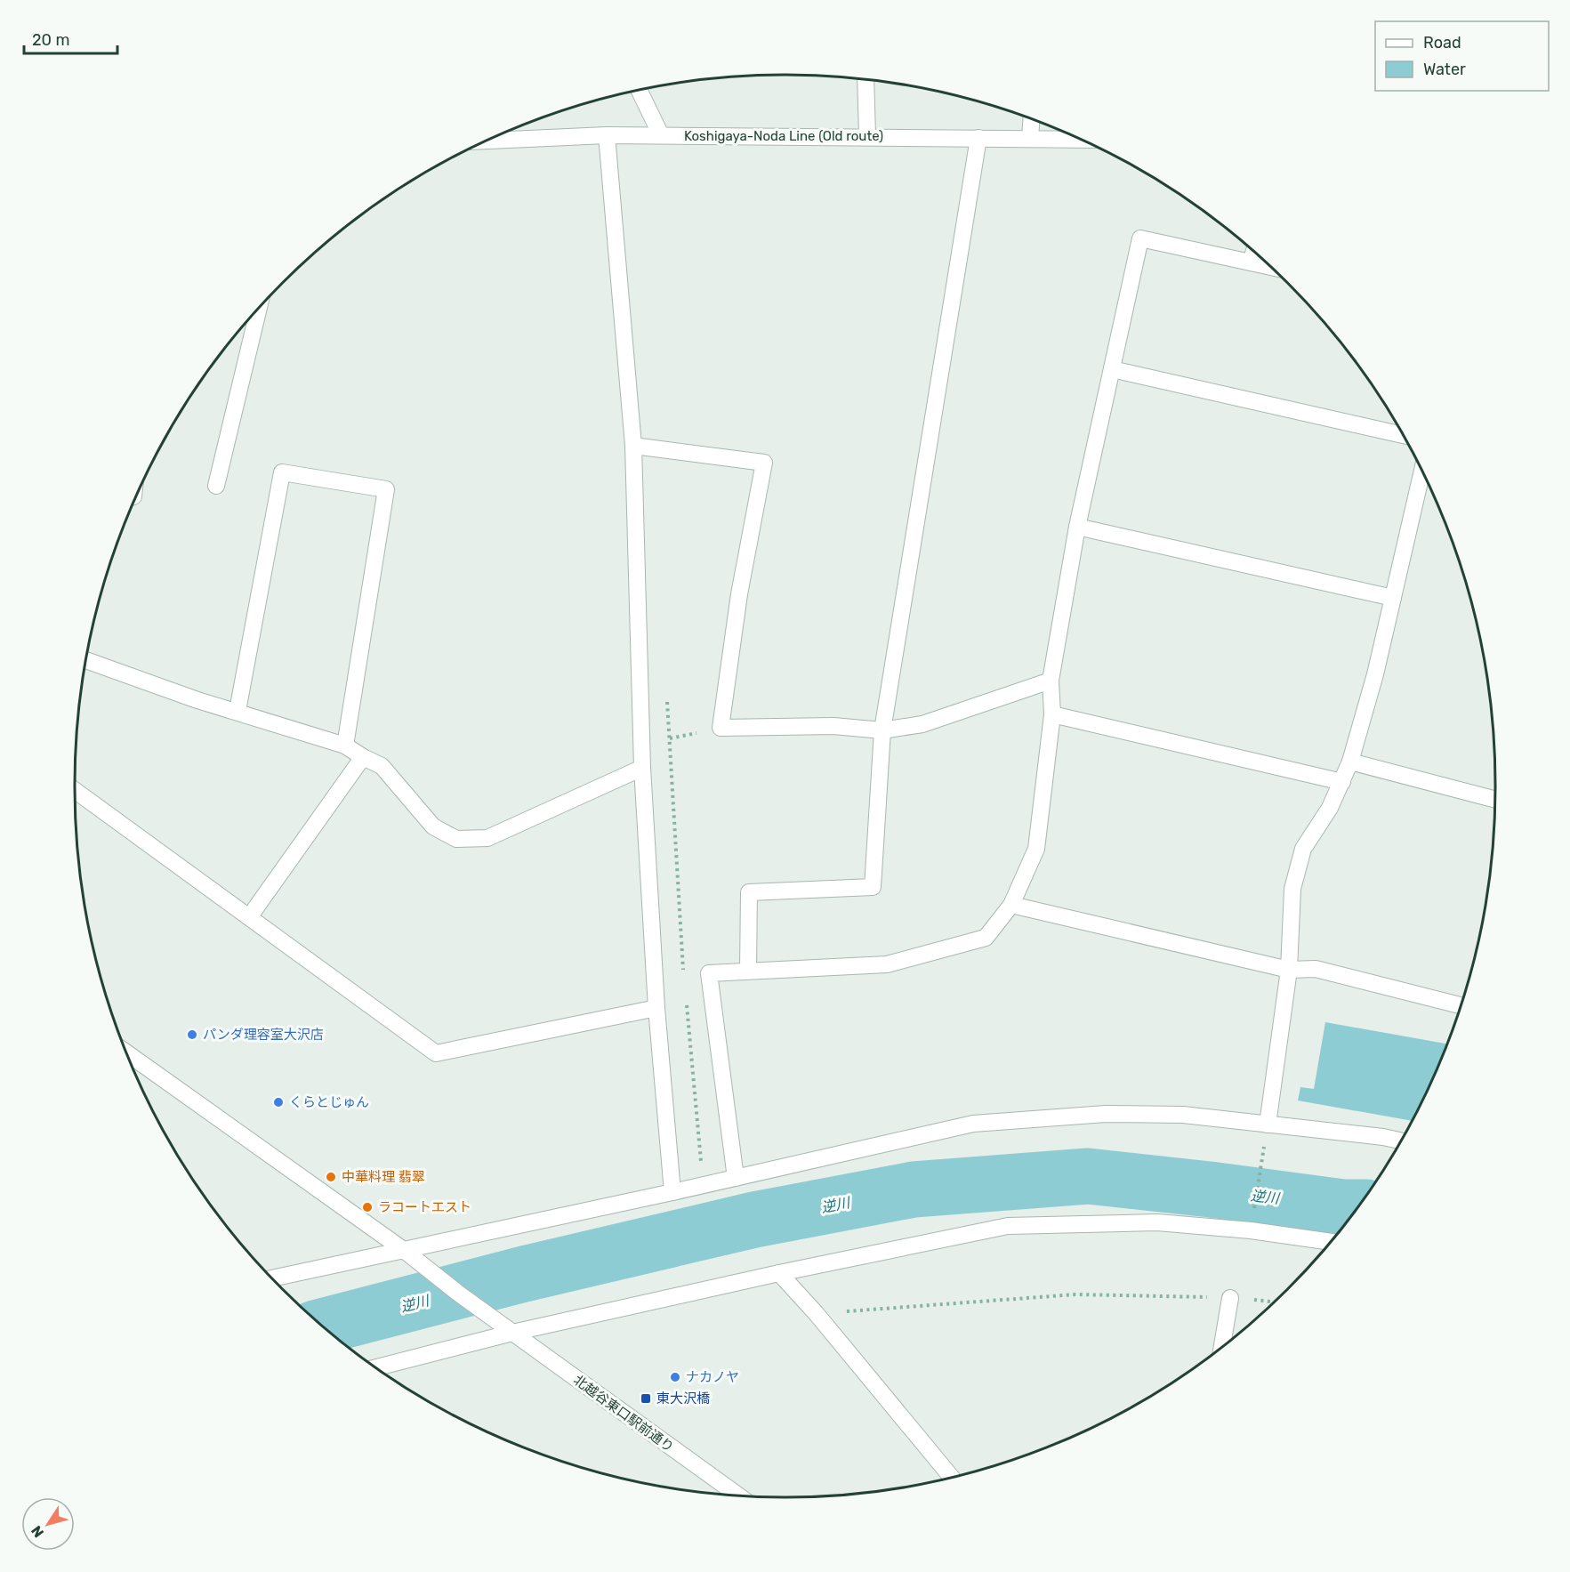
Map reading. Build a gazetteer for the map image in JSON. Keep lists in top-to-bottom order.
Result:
{
  "streets": {
    "street": ["Koshigaya-Noda Line (Old route)", "北越谷東口駅前通り"]
  },
  "water": ["逆川"],
  "places": {
    "other": [
      "パンダ理容室大沢店",
      "くらとじゅん",
      "中華料理 翡翠",
      "ラコートエスト",
      "ナカノヤ"
    ],
    "transit": ["東大沢橋"]
  },
  "legend": ["Road", "Water"],
  "scale_bar": "20 m",
  "north": "bottom left"
}
